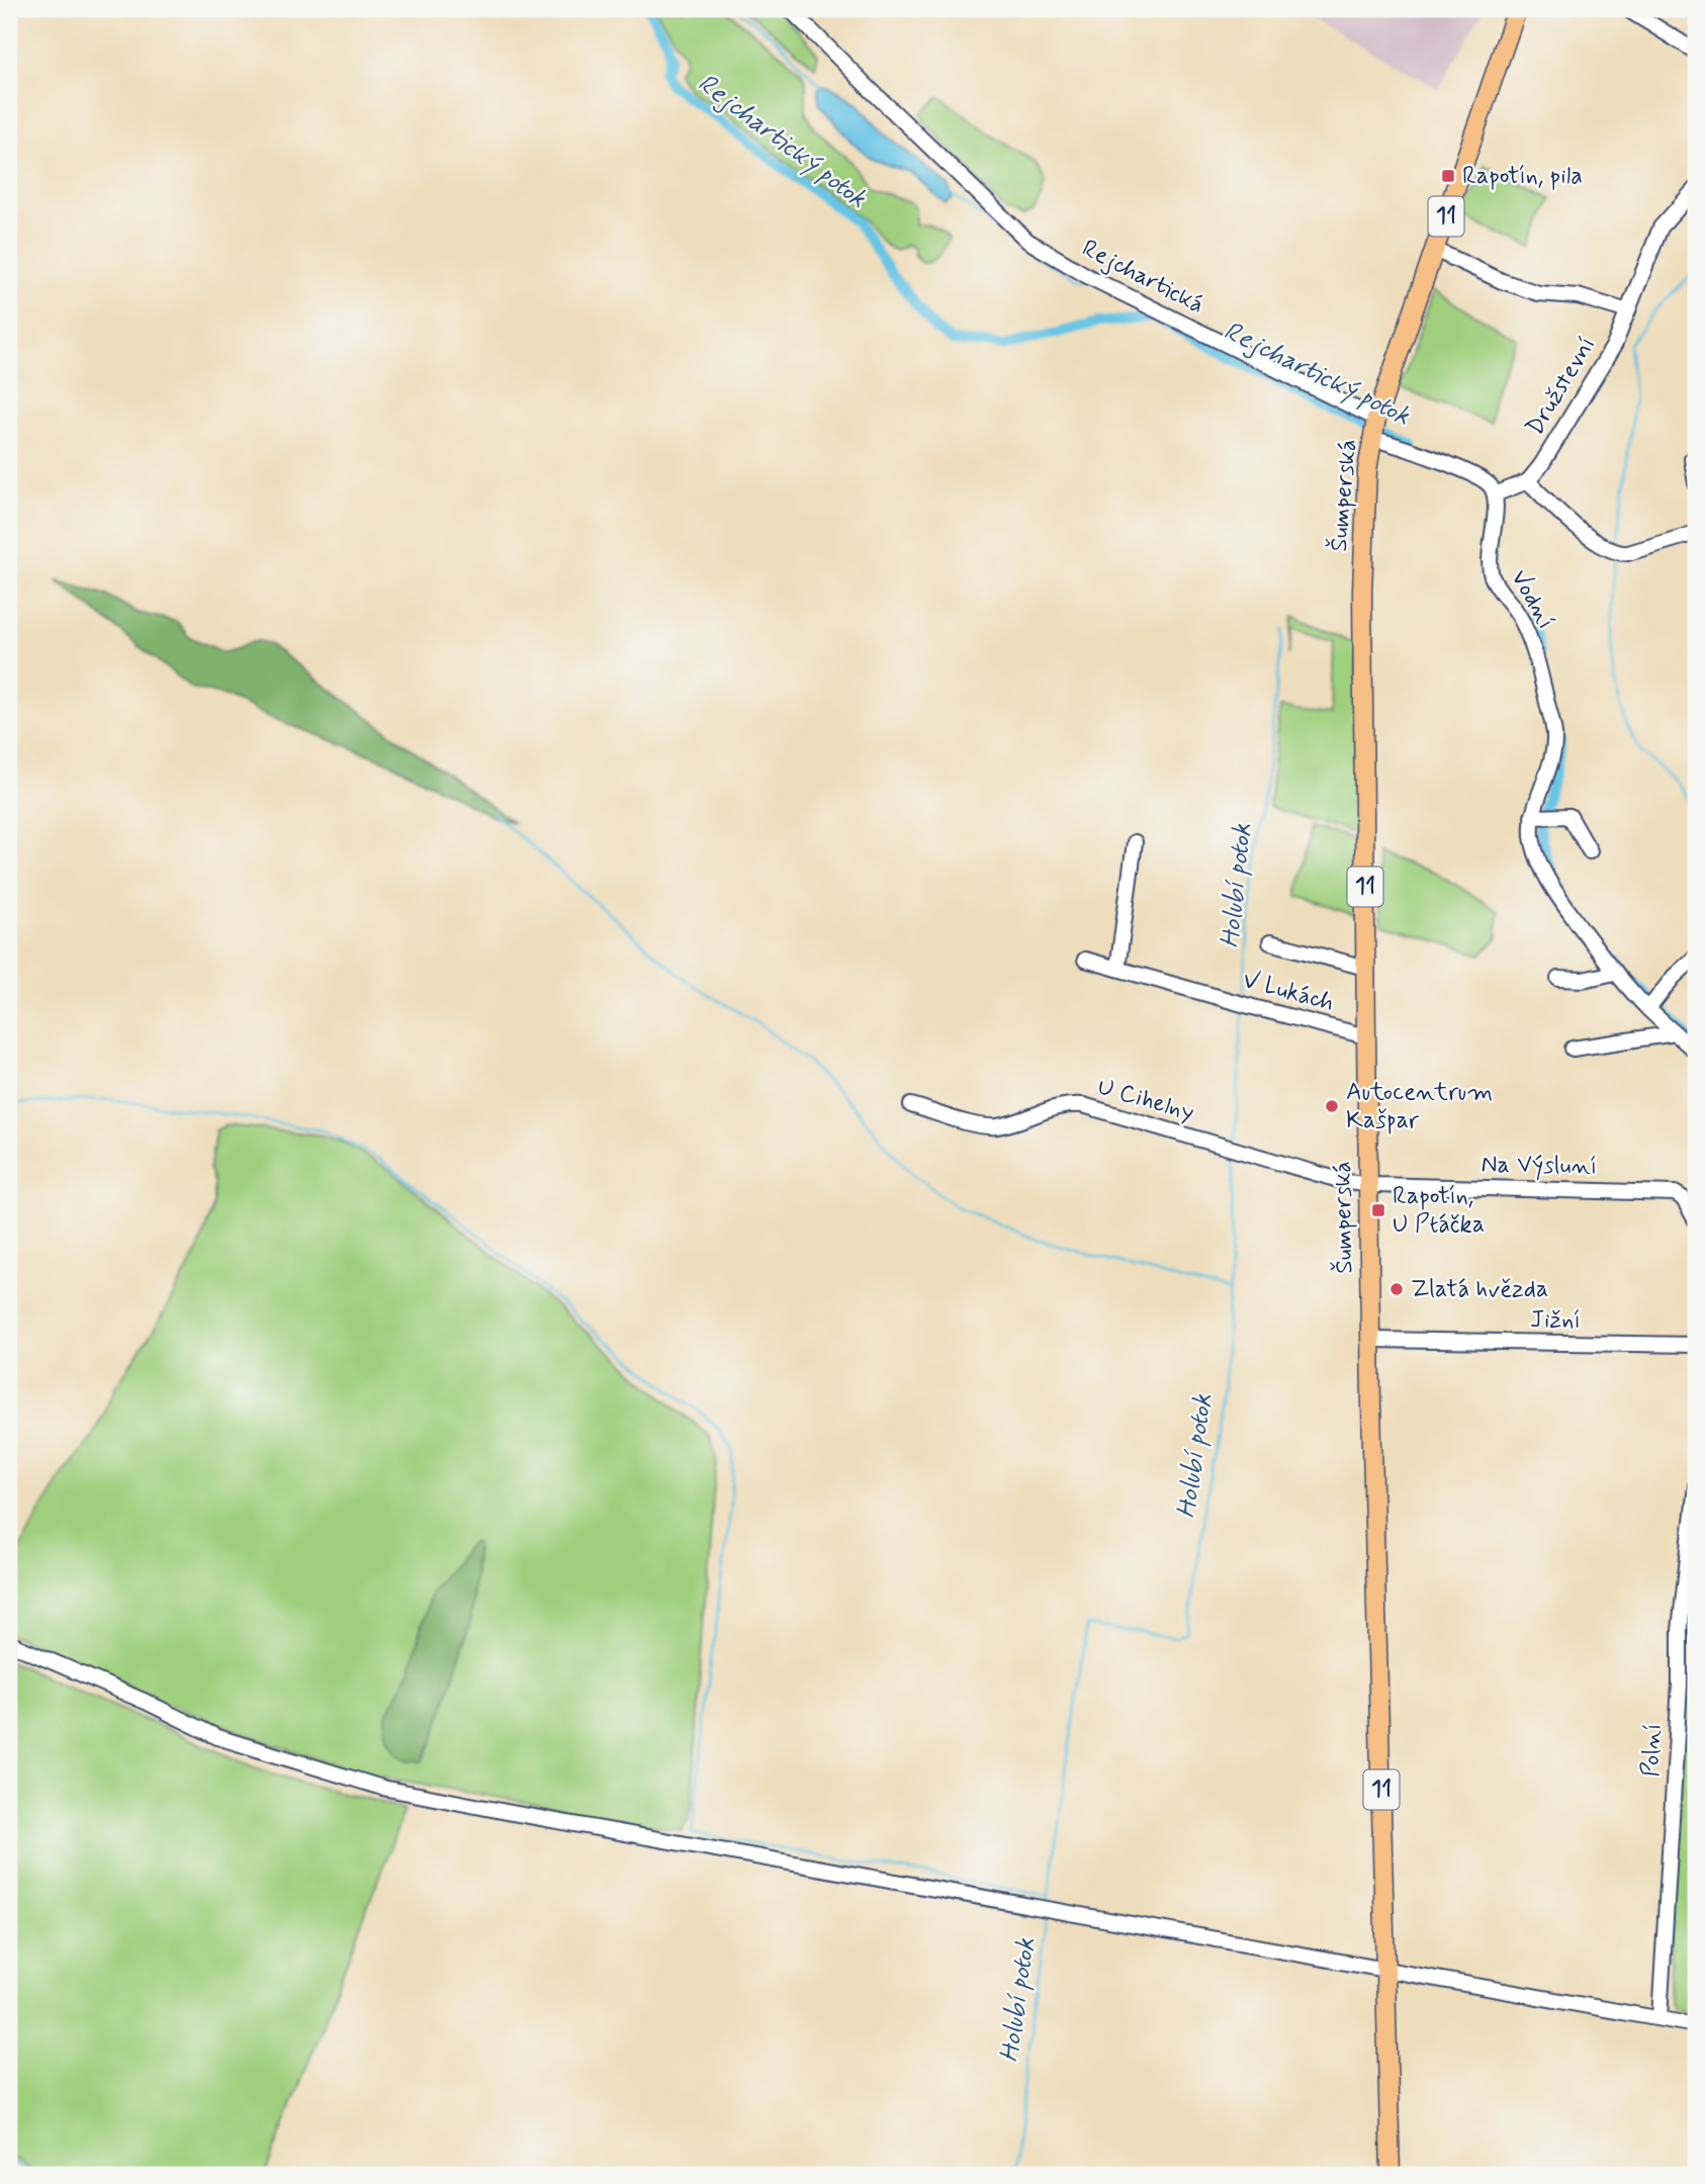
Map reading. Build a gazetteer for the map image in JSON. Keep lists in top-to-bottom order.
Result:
{
  "streets": {
    "main road": ["11", "Šumperská"],
    "street": [
      "Rejchartická",
      "Družstevní",
      "Vodní",
      "V Lukách",
      "U Cihelny",
      "Na Výsluní",
      "Jižní",
      "Polní"
    ]
  },
  "crossings": [
    ["11", "Šumperská"],
    ["11", "Jižní"],
    ["Rejchartická", "Šumperská"],
    ["Družstevní", "Šumperská"],
    ["Šumperská", "V Lukách"],
    ["Šumperská", "U Cihelny"],
    ["Šumperská", "Na Výsluní"],
    ["Šumperská", "Jižní"],
    ["U Cihelny", "Na Výsluní"]
  ],
  "water": ["Rejchartický potok", "Holubí potok"],
  "places": {
    "transit": ["Rapotín, pila", "Rapotín, U Ptáčka"],
    "other": ["Autocentrum Kašpar", "Zlatá hvězda"]
  }
}
